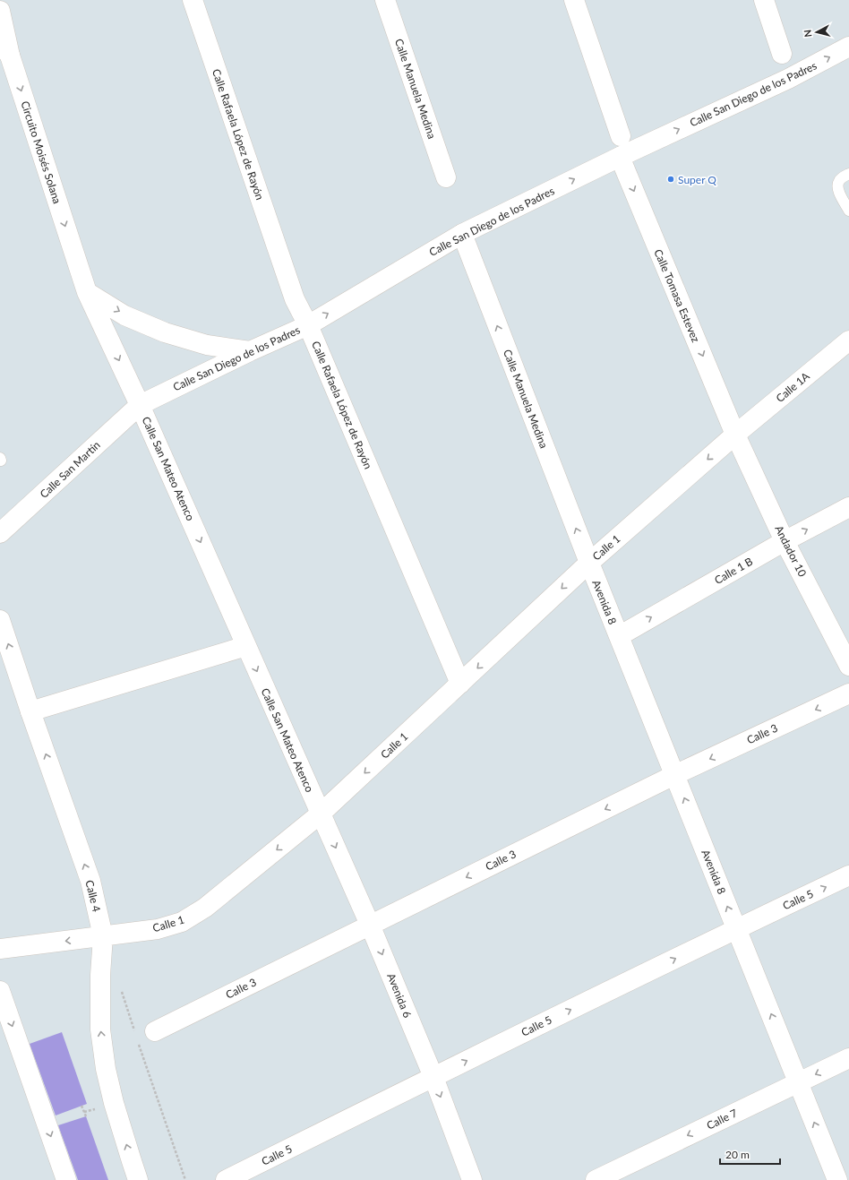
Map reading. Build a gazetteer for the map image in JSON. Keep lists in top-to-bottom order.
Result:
{
  "streets": {
    "street": [
      "Calle Manuela Medina",
      "Calle San Diego de los Padres",
      "Calle Rafaela López de Rayón",
      "Circuito Moisés Solana",
      "Calle Tomasa Estevez",
      "Calle 1A",
      "Calle San Mateo Atenco",
      "Calle San Martín",
      "Calle 1",
      "Andador 10",
      "Calle 1 B",
      "Avenida 8",
      "Calle 3",
      "Calle 4",
      "Calle 5",
      "Avenida 6",
      "Calle 7"
    ]
  },
  "crossings": [
    ["Calle Manuela Medina", "Calle San Diego de los Padres"],
    ["Calle Manuela Medina", "Calle 1"],
    ["Calle Manuela Medina", "Avenida 8"],
    ["Calle San Diego de los Padres", "Calle Rafaela López de Rayón"],
    ["Calle San Diego de los Padres", "Calle Tomasa Estevez"],
    ["Calle San Diego de los Padres", "Calle San Mateo Atenco"],
    ["Calle San Diego de los Padres", "Calle San Martín"],
    ["Calle Rafaela López de Rayón", "Calle 1"],
    ["Circuito Moisés Solana", "Calle San Mateo Atenco"],
    ["Calle Tomasa Estevez", "Calle 1A"],
    ["Calle Tomasa Estevez", "Calle 1"],
    ["Calle Tomasa Estevez", "Andador 10"],
    ["Calle 1A", "Calle 1"],
    ["Calle 1A", "Andador 10"],
    ["Calle San Mateo Atenco", "Calle San Martín"],
    ["Calle San Mateo Atenco", "Calle 1"],
    ["Calle San Mateo Atenco", "Avenida 6"],
    ["Calle 1", "Andador 10"],
    ["Calle 1", "Avenida 8"],
    ["Calle 1", "Calle 4"],
    ["Calle 1", "Avenida 6"],
    ["Andador 10", "Calle 1 B"],
    ["Calle 1 B", "Avenida 8"],
    ["Avenida 8", "Calle 3"],
    ["Avenida 8", "Calle 5"],
    ["Avenida 8", "Calle 7"],
    ["Calle 3", "Avenida 6"],
    ["Calle 5", "Avenida 6"]
  ],
  "one_way": [
    "Calle Manuela Medina",
    "Calle San Diego de los Padres",
    "Circuito Moisés Solana",
    "Calle Tomasa Estevez",
    "Calle San Mateo Atenco",
    "Calle 1",
    "Calle 1 B",
    "Avenida 8",
    "Calle 3",
    "Calle 5",
    "Avenida 6",
    "Calle 7"
  ],
  "places": ["Super Q"],
  "scale_bar": "20 m",
  "north": "left"
}
